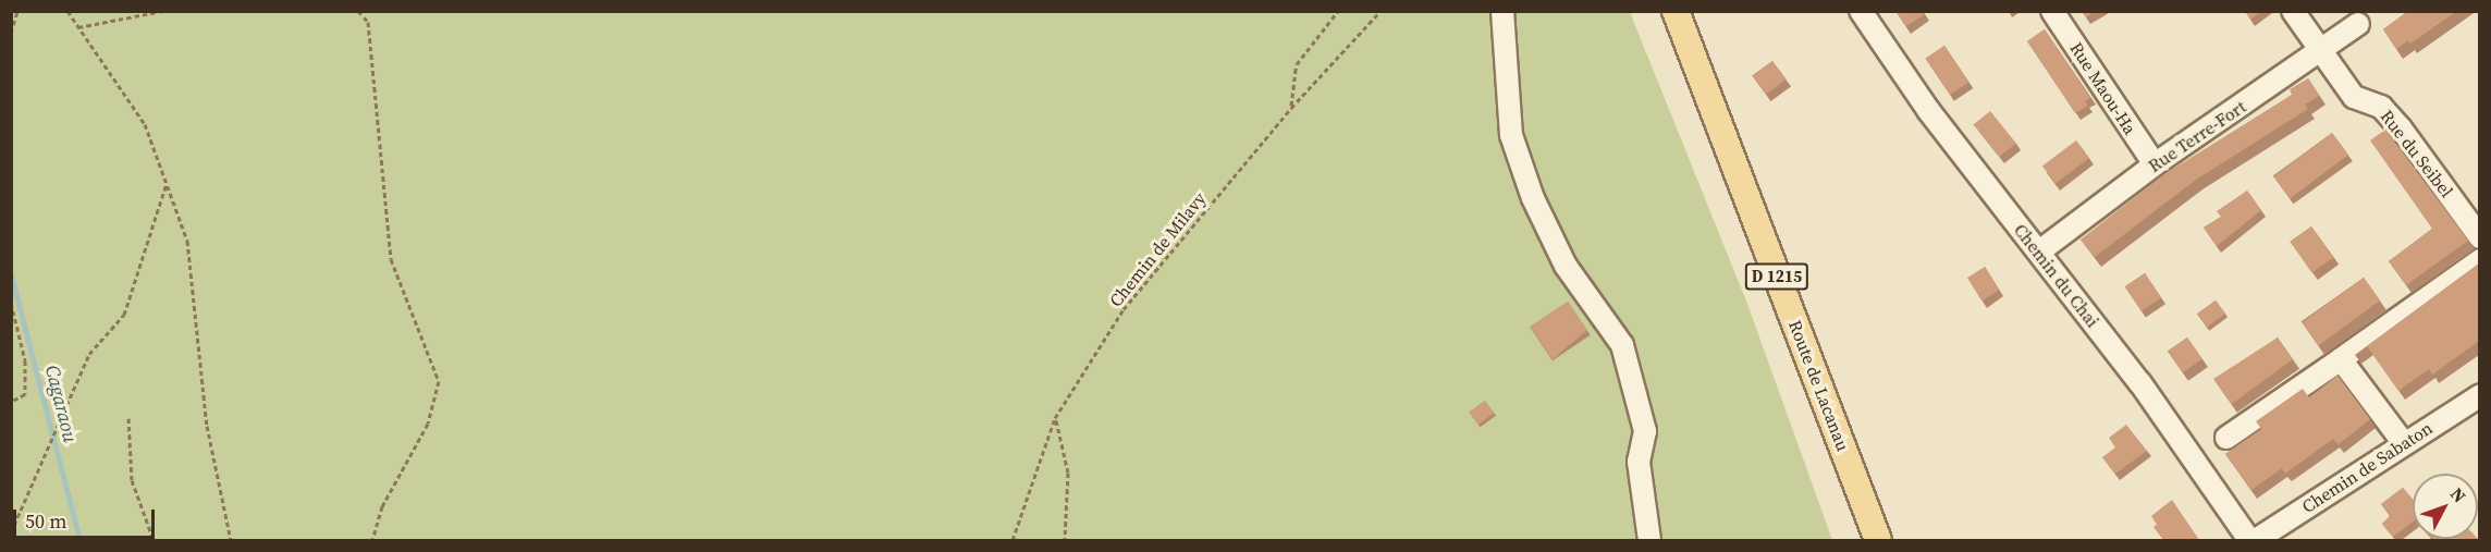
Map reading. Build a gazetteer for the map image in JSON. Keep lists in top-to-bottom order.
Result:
{
  "streets": {
    "main road": ["D 1215", "Route de Lacanau"],
    "street": [
      "Rue Maou-Ha",
      "Rue Terre-Fort",
      "Rue du Seibel",
      "Chemin du Chai",
      "Chemin de Sabaton"
    ],
    "path": ["Chemin de Milavy"]
  },
  "crossings": [
    ["Rue Maou-Ha", "Rue Terre-Fort"],
    ["Rue Terre-Fort", "Rue du Seibel"],
    ["Rue Terre-Fort", "Chemin du Chai"]
  ],
  "water": ["Cagaraou"],
  "scale_bar": "50 m",
  "north": "top right"
}
